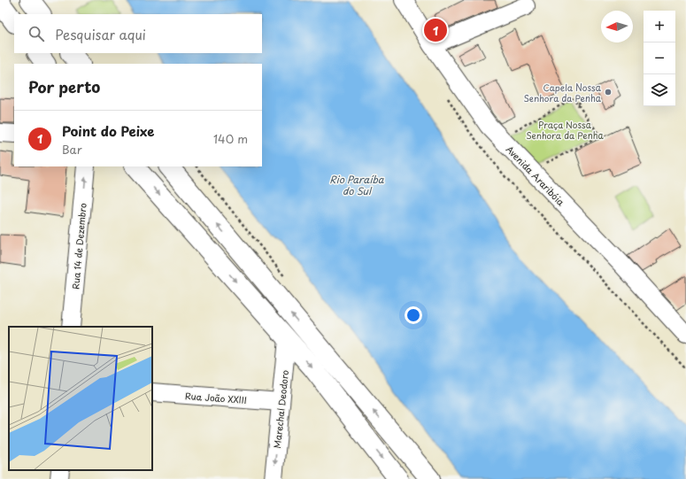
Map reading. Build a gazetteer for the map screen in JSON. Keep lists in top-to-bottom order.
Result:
{
  "streets": {
    "street": [
      "Avenida Araribóia",
      "Rua 14 de Dezembro",
      "Rua João XXIII",
      "Marechal Deodoro"
    ]
  },
  "crossings": [
    ["Rua João XXIII", "Marechal Deodoro"]
  ],
  "one_way": ["Rua 14 de Dezembro", "Marechal Deodoro"],
  "water": ["Rio Paraíba do Sul"],
  "parks": ["Praça Nossa Senhora da Penha"],
  "places": ["Capela Nossa Senhora da Penha"],
  "north": "left",
  "page": {
    "map_buttons": ["+", "−"],
    "search": "Pesquisar aqui",
    "pins": "1",
    "heading": "Por perto",
    "list": [
      {
        "mark": "1",
        "name": "Point do Peixe",
        "note": "Bar",
        "value": "140 m"
      }
    ]
  }
}
